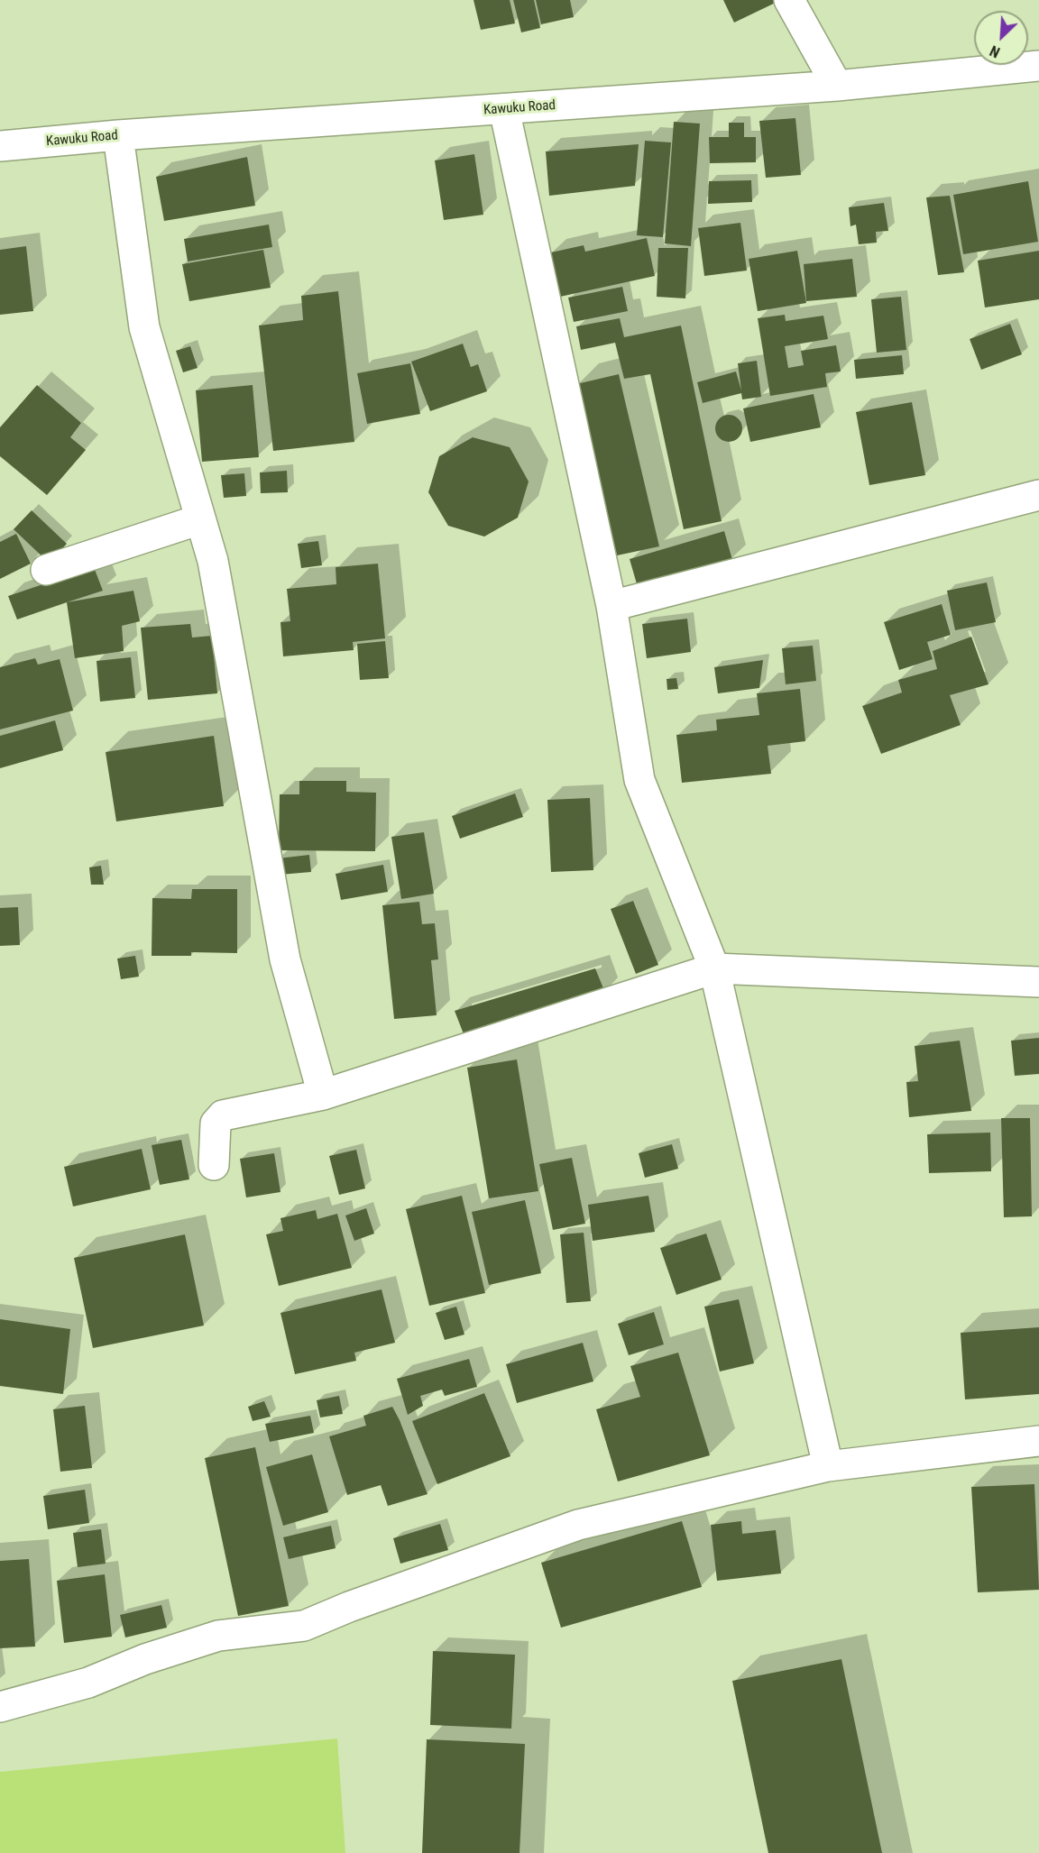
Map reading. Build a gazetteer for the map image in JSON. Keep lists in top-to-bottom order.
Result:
{
  "streets": {
    "street": ["Kawuku Road"]
  },
  "north": "bottom left"
}
